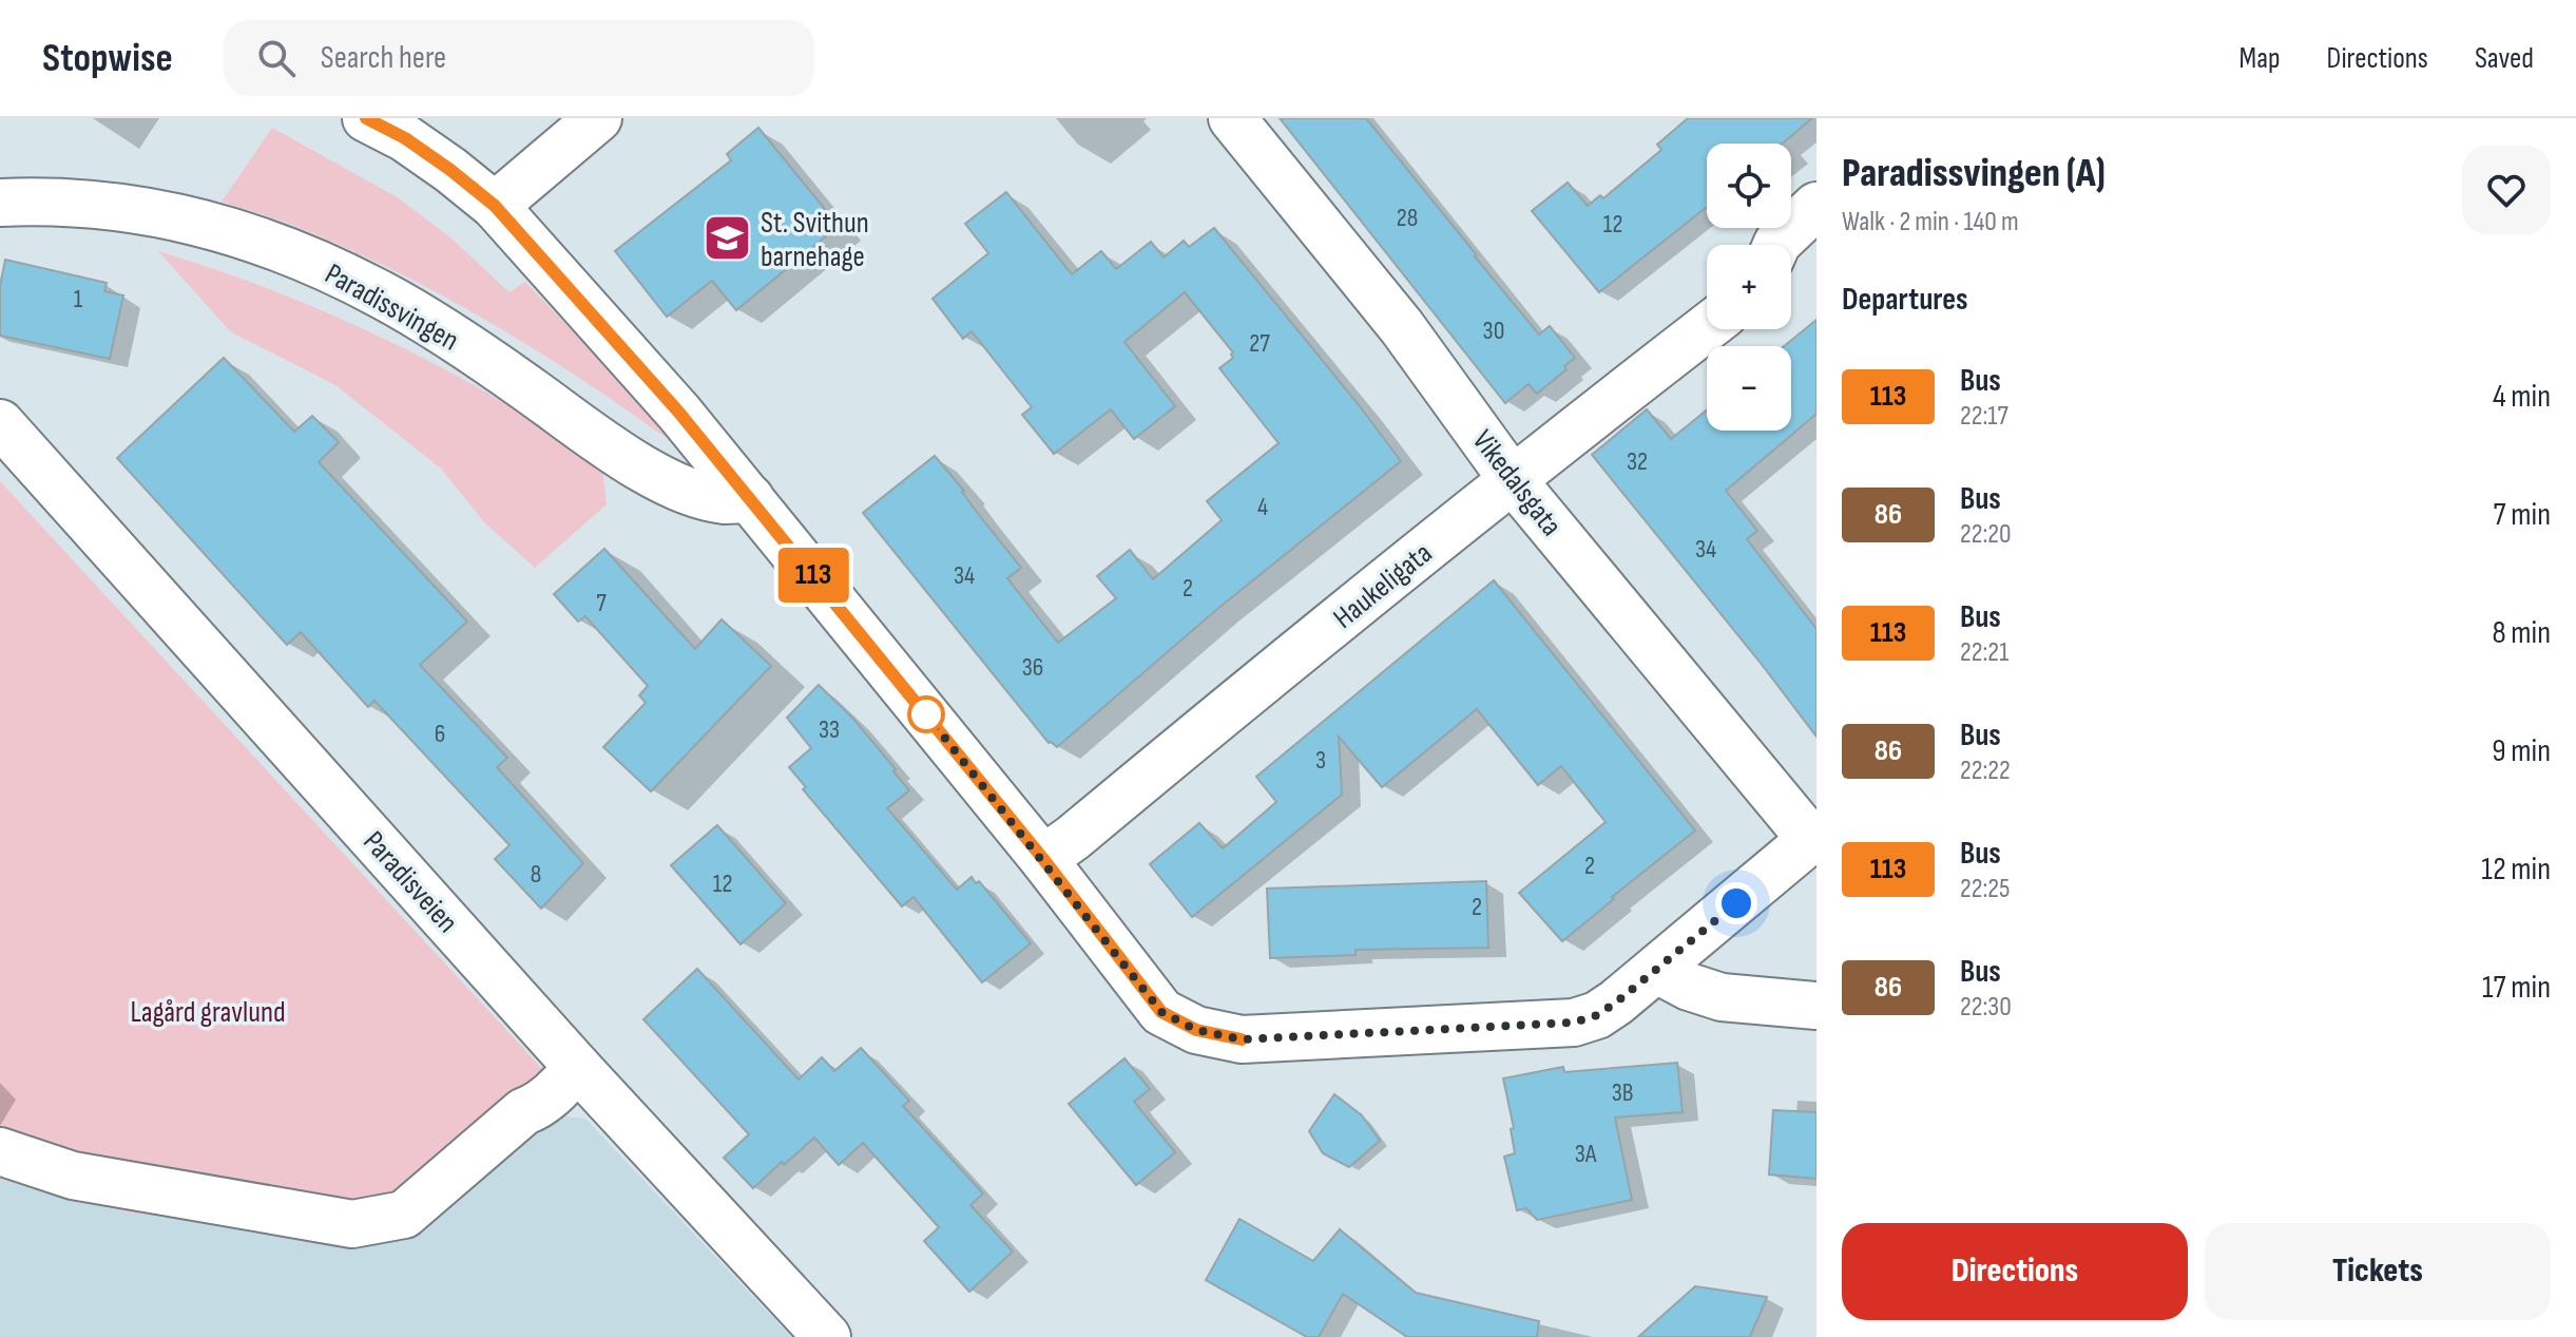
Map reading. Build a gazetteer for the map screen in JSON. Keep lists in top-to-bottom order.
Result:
{
  "streets": {
    "street": [
      "Paradissvingen",
      "Vikedalsgata",
      "Haukeligata",
      "Paradisveien"
    ]
  },
  "crossings": [
    ["Vikedalsgata", "Haukeligata"]
  ],
  "parks": ["Lagård gravlund"],
  "places": {
    "school or university": ["St. Svithun barnehage"]
  },
  "lines": ["bus line 113"],
  "house_numbers": [
    "28",
    "12",
    "1",
    "30",
    "27",
    "32",
    "4",
    "34",
    "34",
    "2",
    "7",
    "36",
    "33",
    "6",
    "3",
    "2",
    "8",
    "12",
    "2",
    "3B",
    "3A"
  ],
  "page": {
    "header": "Stopwise",
    "search": "Search here",
    "nav": ["Map", "Directions", "Saved"],
    "on_map": "113",
    "heading": [
      ["Paradissvingen (A)", "Walk · 2 min · 140 m"],
      "Departures"
    ],
    "map_buttons": ["+", "−"],
    "list": [
      {
        "mark": "113",
        "name": "Bus",
        "note": "22:17",
        "value": "4 min"
      },
      {
        "mark": "86",
        "name": "Bus",
        "note": "22:20",
        "value": "7 min"
      },
      {
        "mark": "113",
        "name": "Bus",
        "note": "22:21",
        "value": "8 min"
      },
      {
        "mark": "86",
        "name": "Bus",
        "note": "22:22",
        "value": "9 min"
      },
      {
        "mark": "113",
        "name": "Bus",
        "note": "22:25",
        "value": "12 min"
      },
      {
        "mark": "86",
        "name": "Bus",
        "note": "22:30",
        "value": "17 min"
      }
    ],
    "buttons": ["Directions", "Tickets"]
  }
}
